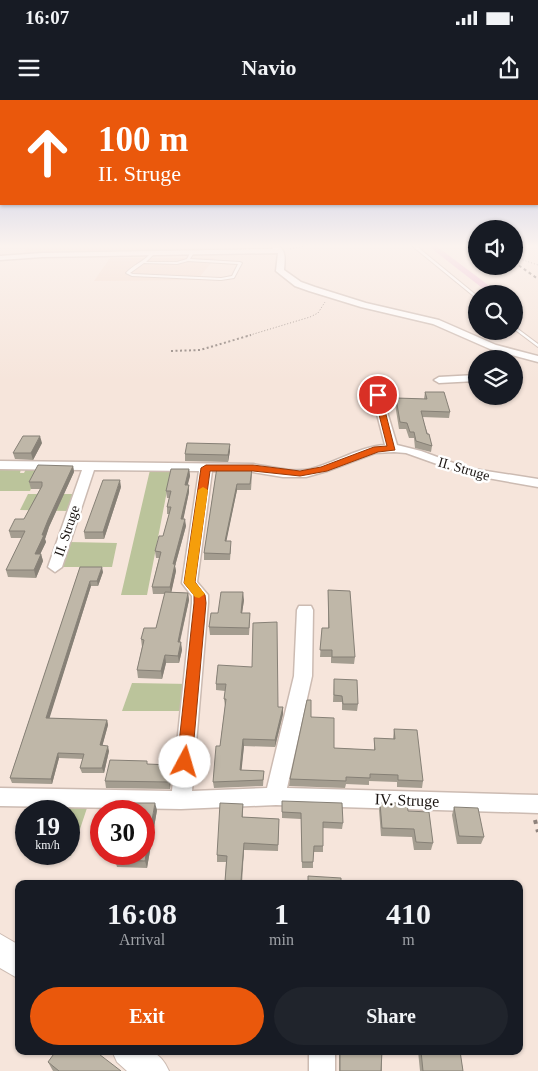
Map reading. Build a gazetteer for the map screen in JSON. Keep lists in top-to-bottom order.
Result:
{
  "streets": {
    "street": ["II. Struge", "IV. Struge"]
  },
  "page": {
    "status": "16:07",
    "header": "Navio",
    "turn": ["100 m", "II. Struge"],
    "speed": "19 km/h",
    "limit": "30",
    "eta": [
      "16:08",
      "Arrival",
      "1",
      "min",
      "410",
      "m"
    ],
    "buttons": ["Exit", "Share"]
  }
}
